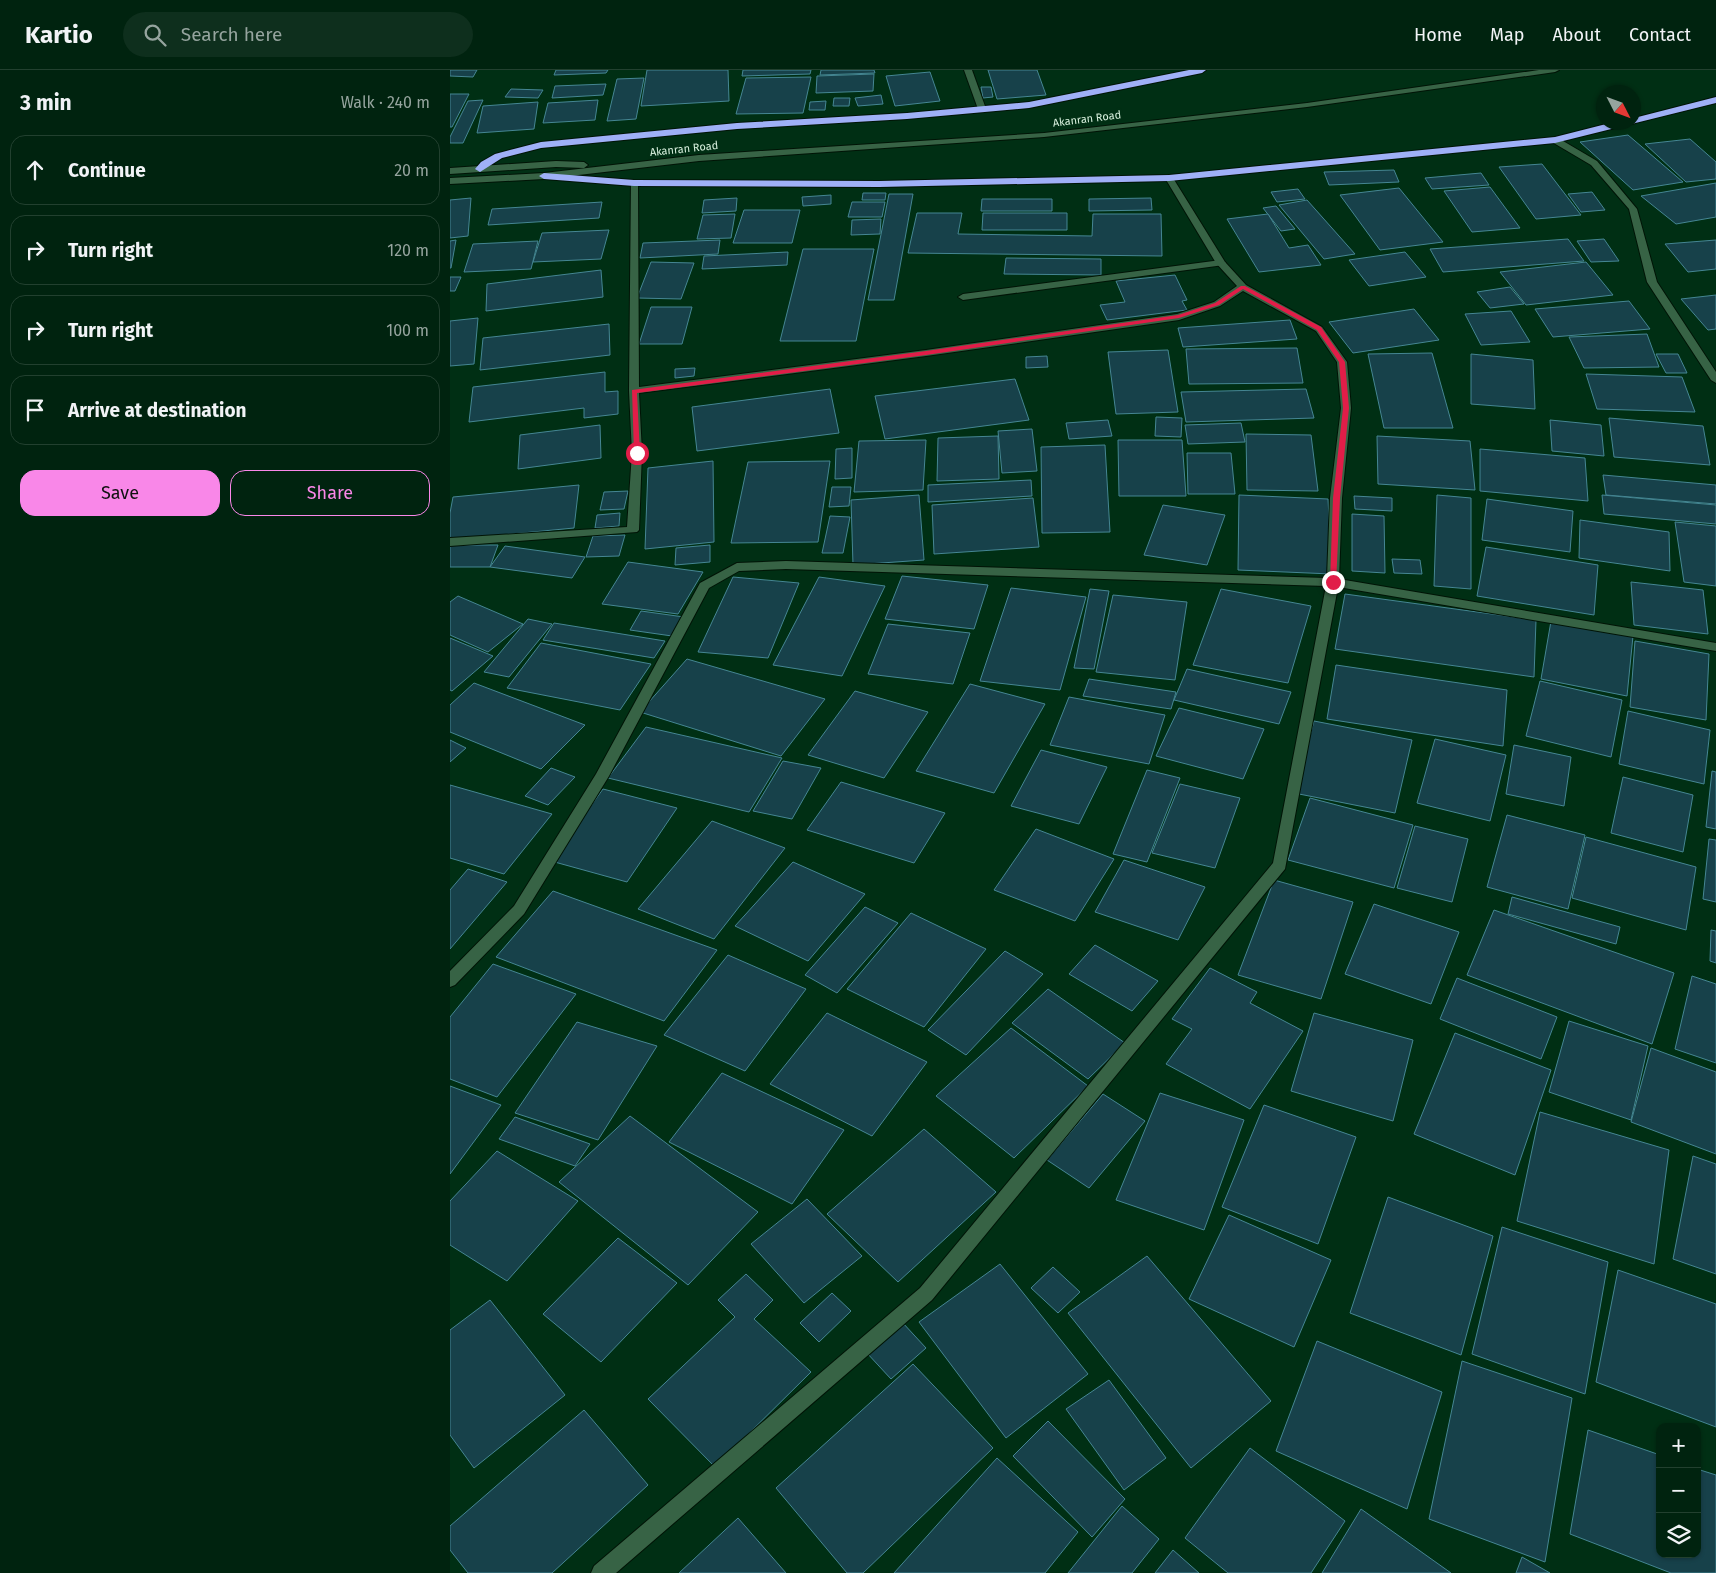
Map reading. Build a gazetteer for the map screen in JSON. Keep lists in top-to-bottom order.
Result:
{
  "streets": {
    "street": ["Akanran Road"]
  },
  "north": "bottom right",
  "page": {
    "header": "Kartio",
    "search": "Search here",
    "nav": [
      "Home",
      "Map",
      "About",
      "Contact"
    ],
    "heading": ["3 min", "Walk · 240 m"],
    "list": [
      ["Continue", "20 m"],
      ["Turn right", "120 m"],
      ["Turn right", "100 m"],
      "Arrive at destination"
    ],
    "buttons": ["Save", "Share"],
    "map_buttons": ["+", "−"]
  }
}
